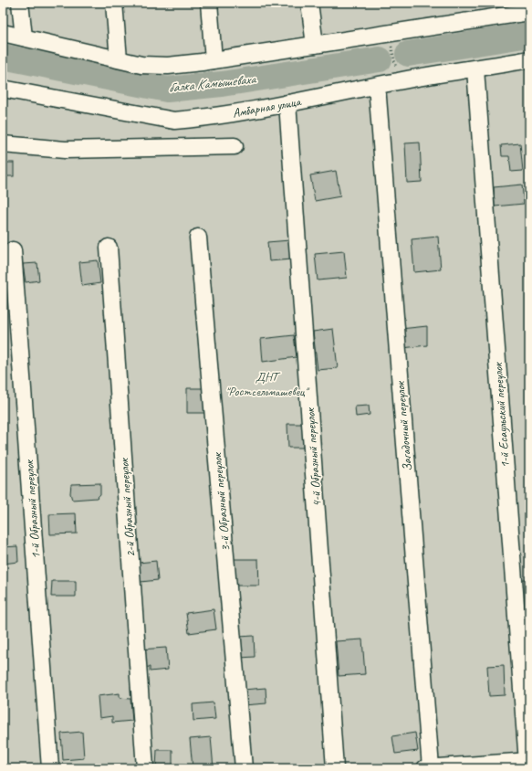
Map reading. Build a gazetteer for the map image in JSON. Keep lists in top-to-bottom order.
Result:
{
  "streets": {
    "street": [
      "Амбарная улица",
      "1-й Есаульский переулок",
      "Загадочный переулок",
      "4-й Образный переулок",
      "3-й Образный переулок",
      "2-й Образный переулок",
      "1-й Образный переулок"
    ]
  },
  "crossings": [
    ["Амбарная улица", "1-й Есаульский переулок"],
    ["Амбарная улица", "Загадочный переулок"],
    ["Амбарная улица", "4-й Образный переулок"]
  ],
  "water": ["балка Камышеваха"],
  "parks": ["ДНТ \"Ростсельмашевец\""]
}
